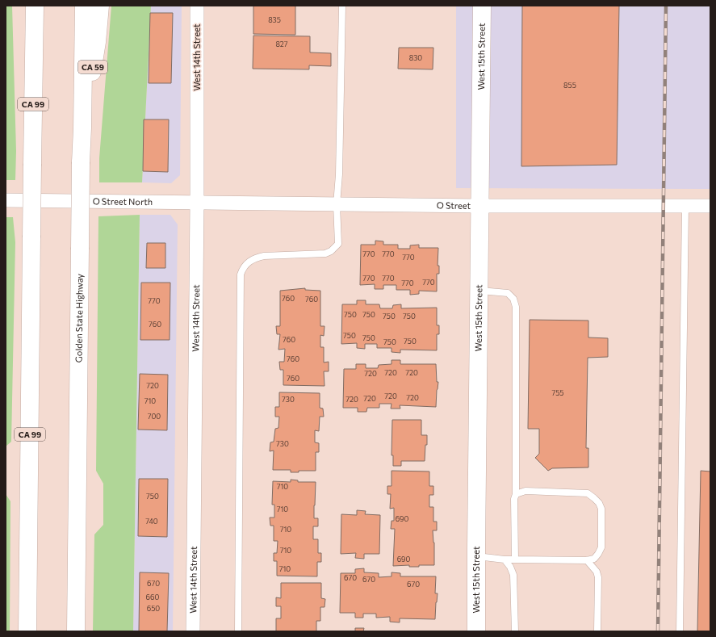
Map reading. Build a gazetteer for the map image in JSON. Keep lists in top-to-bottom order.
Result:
{
  "streets": {
    "main road": [
      "West 15th Street",
      "CA 59",
      "CA 99",
      "Golden State Highway"
    ],
    "street": ["West 14th Street", "O Street North", "O Street"]
  },
  "crossings": [
    ["West 14th Street", "O Street North"],
    ["West 14th Street", "O Street"],
    ["West 15th Street", "O Street"],
    ["CA 59", "Golden State Highway"],
    ["O Street North", "O Street"]
  ],
  "house_numbers": [
    "835",
    "827",
    "830",
    "855",
    "770",
    "770",
    "770",
    "770",
    "770",
    "770",
    "770",
    "760",
    "760",
    "770",
    "750",
    "750",
    "750",
    "750",
    "760",
    "750",
    "750",
    "760",
    "750",
    "750",
    "760",
    "720",
    "720",
    "720",
    "760",
    "720",
    "755",
    "720",
    "720",
    "720",
    "730",
    "720",
    "710",
    "700",
    "730",
    "710",
    "750",
    "710",
    "690",
    "740",
    "710",
    "710",
    "690",
    "710",
    "670",
    "670",
    "670",
    "670",
    "660",
    "650"
  ]
}
